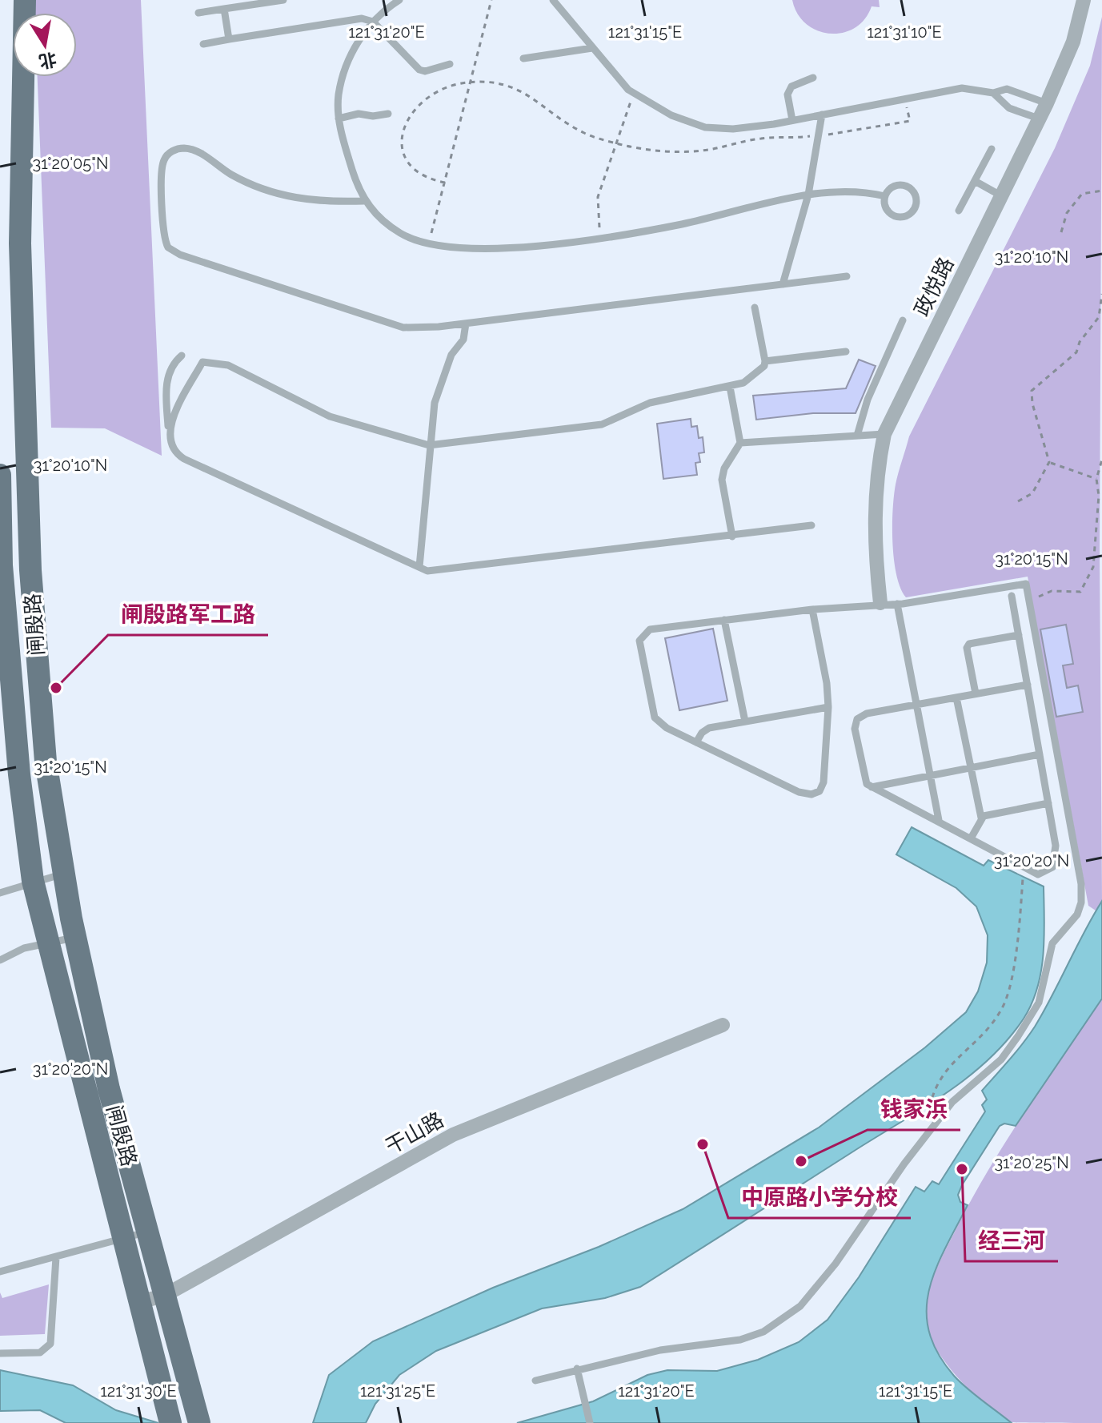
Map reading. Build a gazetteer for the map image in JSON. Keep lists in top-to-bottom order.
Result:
{
  "streets": {
    "main road": ["闸殷路"],
    "street": ["政悦路", "干山路"]
  },
  "crossings": [
    ["闸殷路", "干山路"]
  ],
  "places": [
    "闸殷路军工路",
    "中原路小学分校",
    "钱家浜",
    "经三河"
  ],
  "north": "bottom",
  "coordinates": [
    "121°31'20\"E",
    "121°31'15\"E",
    "121°31'10\"E",
    "31°20'05\"N",
    "31°20'10\"N",
    "31°20'15\"N",
    "31°20'20\"N",
    "31°20'25\"N",
    "121°31'30\"E",
    "121°31'25\"E"
  ]
}
